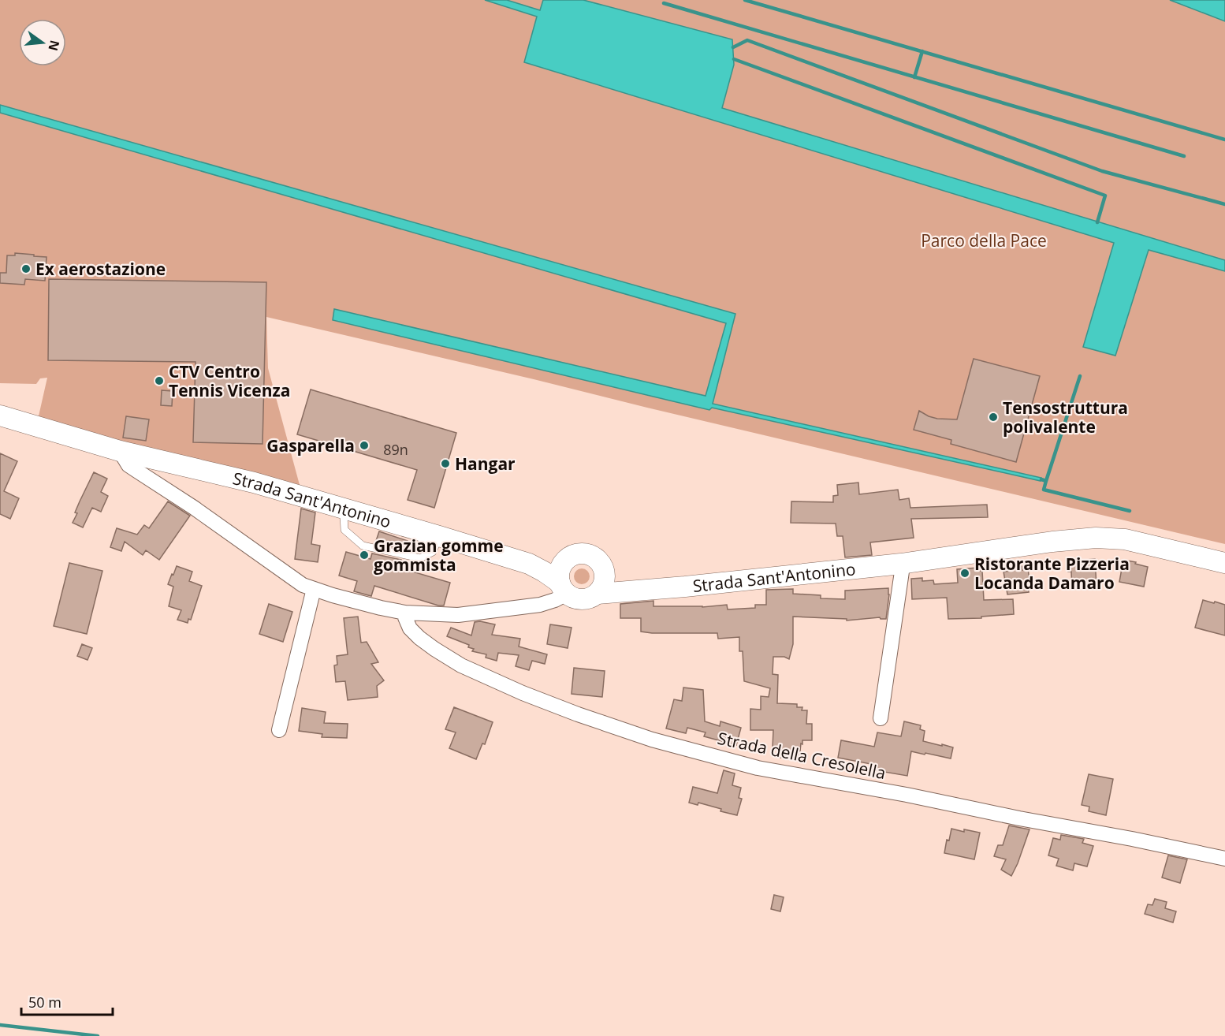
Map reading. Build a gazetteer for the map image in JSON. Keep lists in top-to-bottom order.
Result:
{
  "streets": {
    "main road": ["Strada Sant'Antonino"],
    "street": ["Strada della Cresolella"]
  },
  "parks": ["Parco della Pace"],
  "places": [
    "Ex aerostazione",
    "CTV Centro Tennis Vicenza",
    "Tensostruttura polivalente",
    "Gasparella",
    "Hangar",
    "Grazian gomme gommista",
    "Ristorante Pizzeria Locanda Damaro"
  ],
  "house_numbers": ["89n"],
  "scale_bar": "50 m",
  "north": "right"
}
